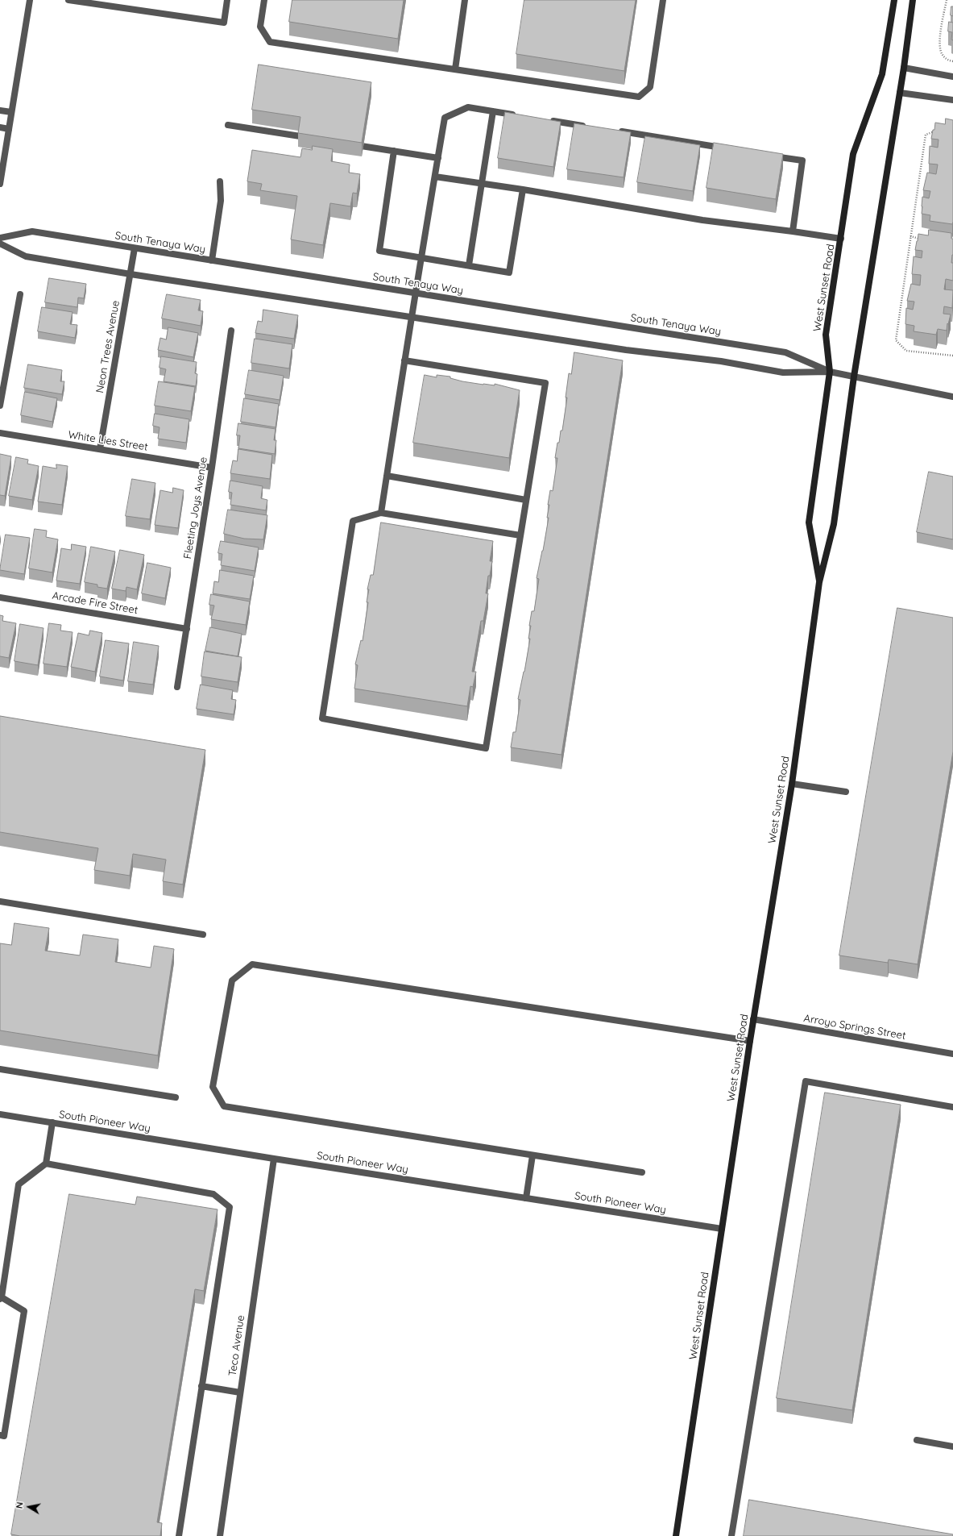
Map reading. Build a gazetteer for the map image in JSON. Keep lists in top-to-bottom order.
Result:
{
  "streets": {
    "main road": ["West Sunset Road"],
    "street": [
      "South Tenaya Way",
      "Neon Trees Avenue",
      "White Lies Street",
      "Fleeting Joys Avenue",
      "Arcade Fire Street",
      "Arroyo Springs Street",
      "South Pioneer Way",
      "Teco Avenue"
    ]
  },
  "crossings": [
    ["South Tenaya Way", "West Sunset Road"],
    ["South Tenaya Way", "Neon Trees Avenue"],
    ["West Sunset Road", "Arroyo Springs Street"],
    ["West Sunset Road", "South Pioneer Way"],
    ["Neon Trees Avenue", "White Lies Street"],
    ["White Lies Street", "Fleeting Joys Avenue"],
    ["Fleeting Joys Avenue", "Arcade Fire Street"],
    ["South Pioneer Way", "Teco Avenue"]
  ],
  "north": "left"
}
